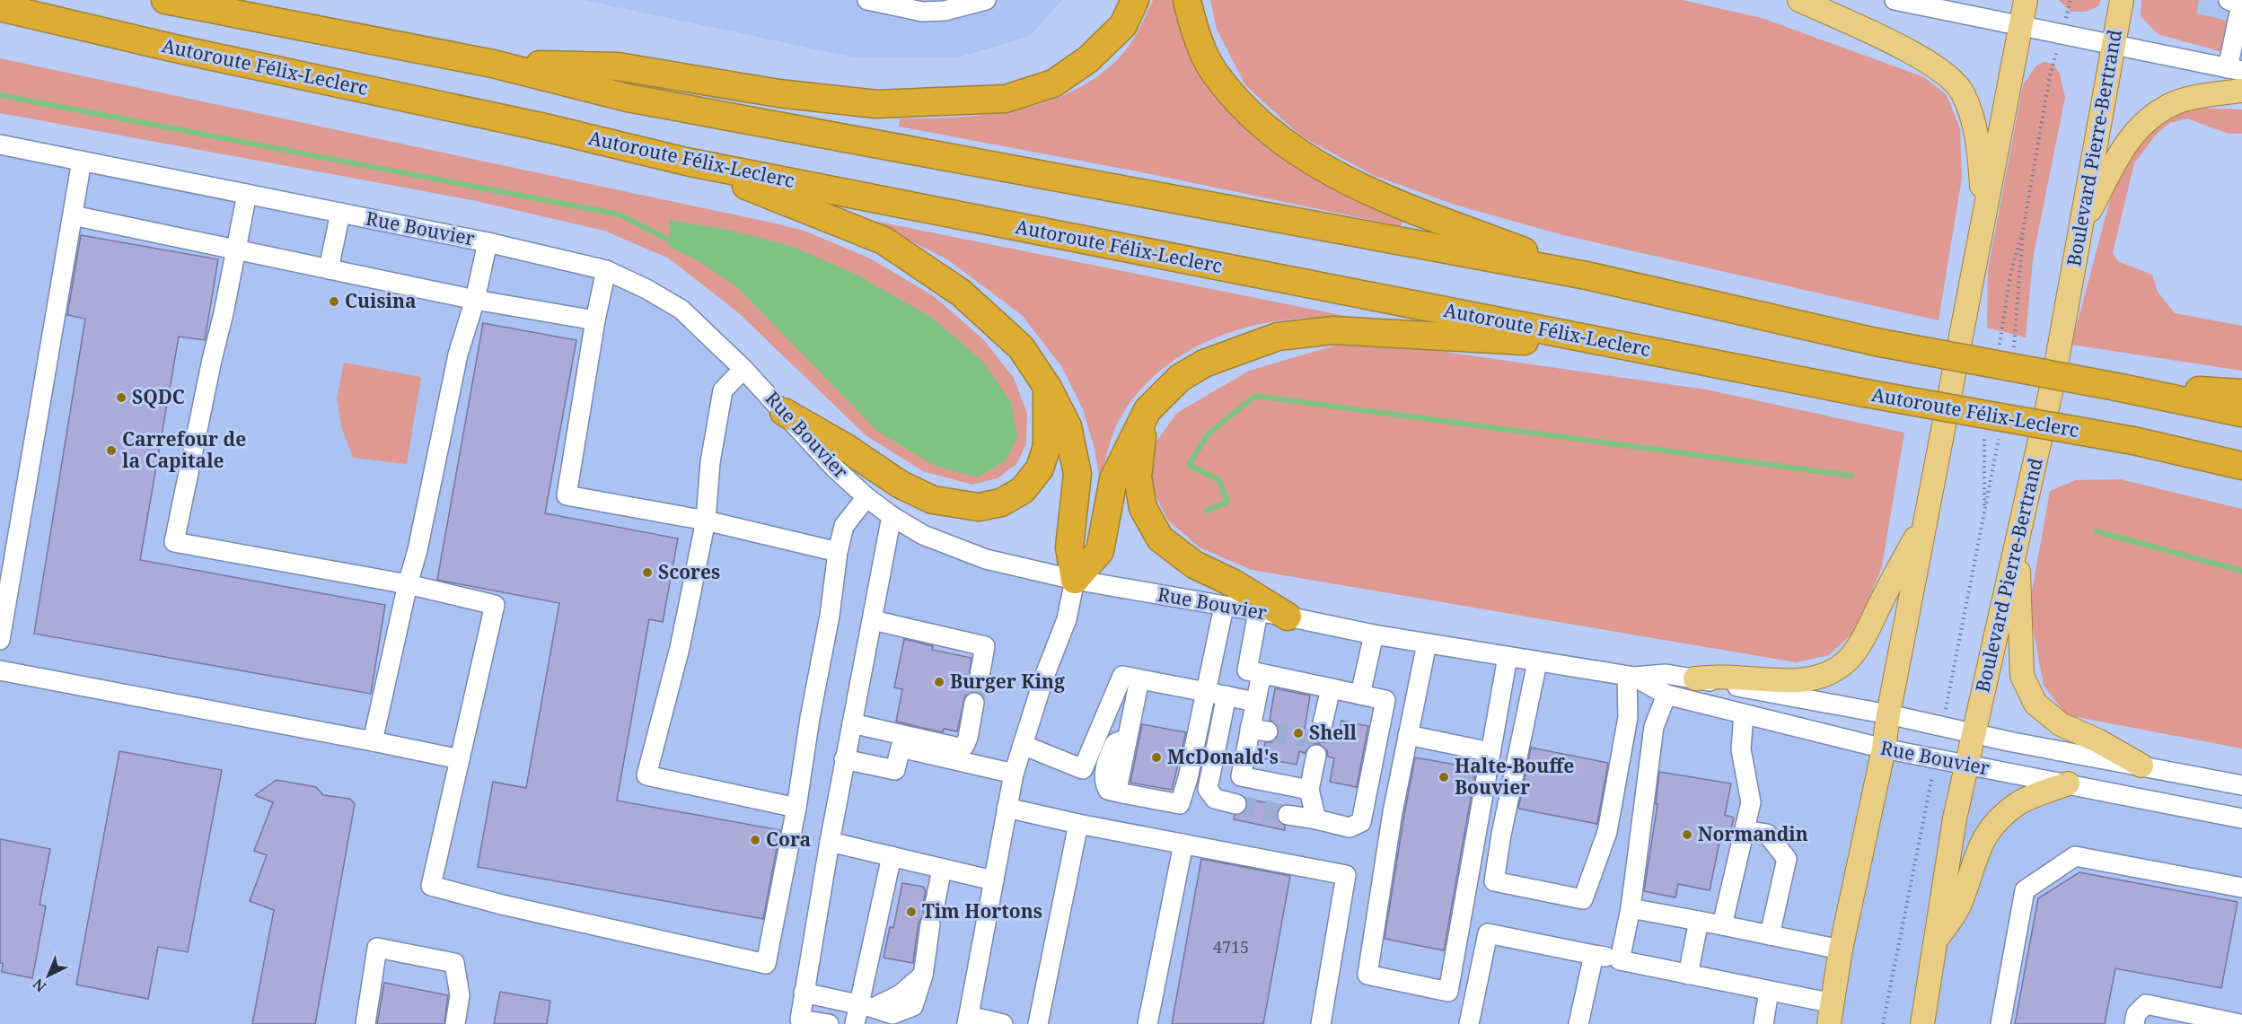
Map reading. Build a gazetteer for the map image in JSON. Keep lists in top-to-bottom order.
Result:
{
  "streets": {
    "highway": ["Autoroute Félix-Leclerc"],
    "main road": ["Boulevard Pierre-Bertrand"],
    "street": ["Rue Bouvier"]
  },
  "crossings": [
    ["Boulevard Pierre-Bertrand", "Rue Bouvier"]
  ],
  "places": [
    "Cuisina",
    "SQDC",
    "Carrefour de la Capitale",
    "Scores",
    "Burger King",
    "Shell",
    "McDonald's",
    "Halte-Bouffe Bouvier",
    "Normandin",
    "Cora",
    "Tim Hortons"
  ],
  "house_numbers": ["4715"],
  "north": "bottom left"
}
